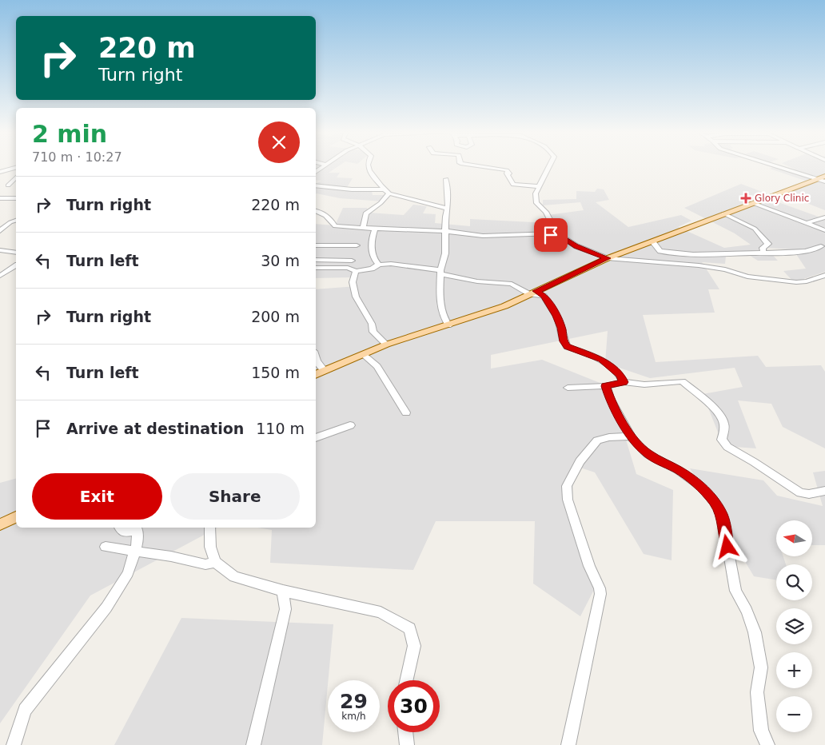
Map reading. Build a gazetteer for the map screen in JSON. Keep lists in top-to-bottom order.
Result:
{
  "places": {
    "health": ["Glory Clinic"]
  },
  "north": "left",
  "page": {
    "turn": ["220 m", "Turn right"],
    "heading": ["2 min", "710 m · 10:27"],
    "list": [
      {
        "name": "Turn right",
        "value": "220 m"
      },
      {
        "name": "Turn left",
        "value": "30 m"
      },
      {
        "name": "Turn right",
        "value": "200 m"
      },
      {
        "name": "Turn left",
        "value": "150 m"
      },
      {
        "name": "Arrive at destination",
        "value": "110 m"
      }
    ],
    "buttons": ["Exit", "Share"],
    "map_buttons": ["+", "−"],
    "speed": "29 km/h",
    "limit": "30"
  }
}
